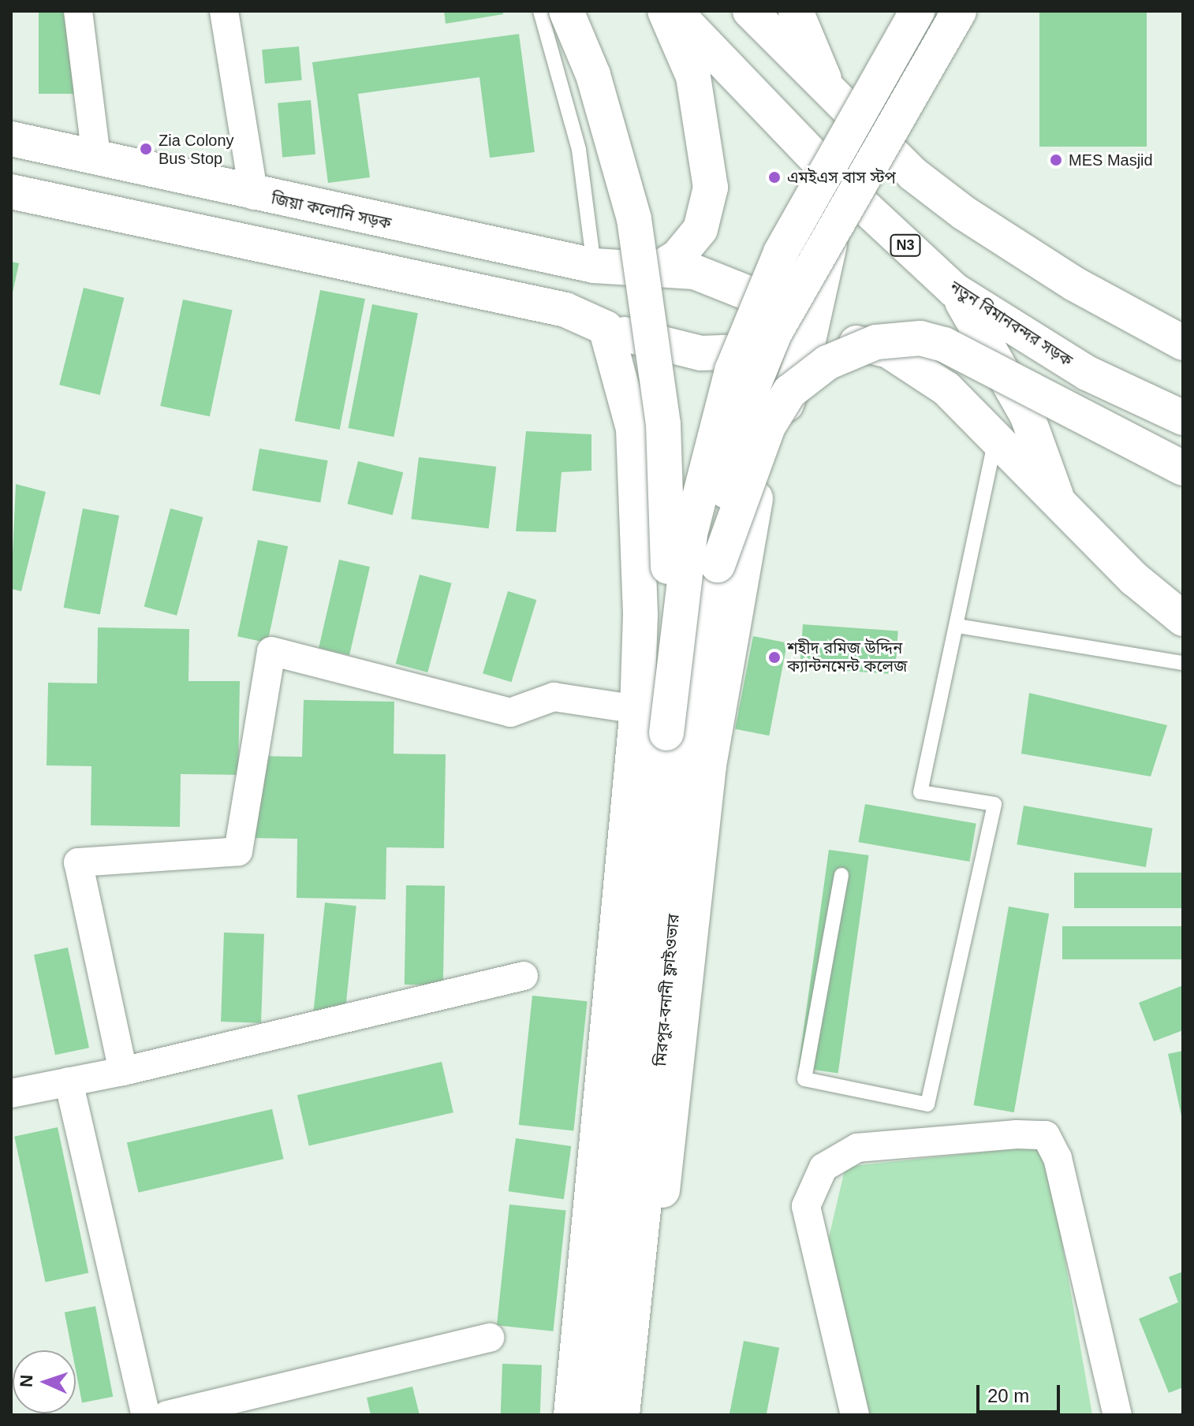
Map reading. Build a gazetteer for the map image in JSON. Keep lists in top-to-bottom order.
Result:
{
  "streets": {
    "main road": [
      "জিয়া কলোনি সড়ক",
      "N3",
      "নতুন বিমানবন্দর সড়ক",
      "মিরপুর-বনানী ফ্লাইওভার"
    ]
  },
  "places": [
    "Zia Colony Bus Stop",
    "MES Masjid",
    "এমইএস বাস স্টপ",
    "শহীদ রমিজ উদ্দিন ক্যান্টনমেন্ট কলেজ"
  ],
  "scale_bar": "20 m",
  "north": "left"
}
